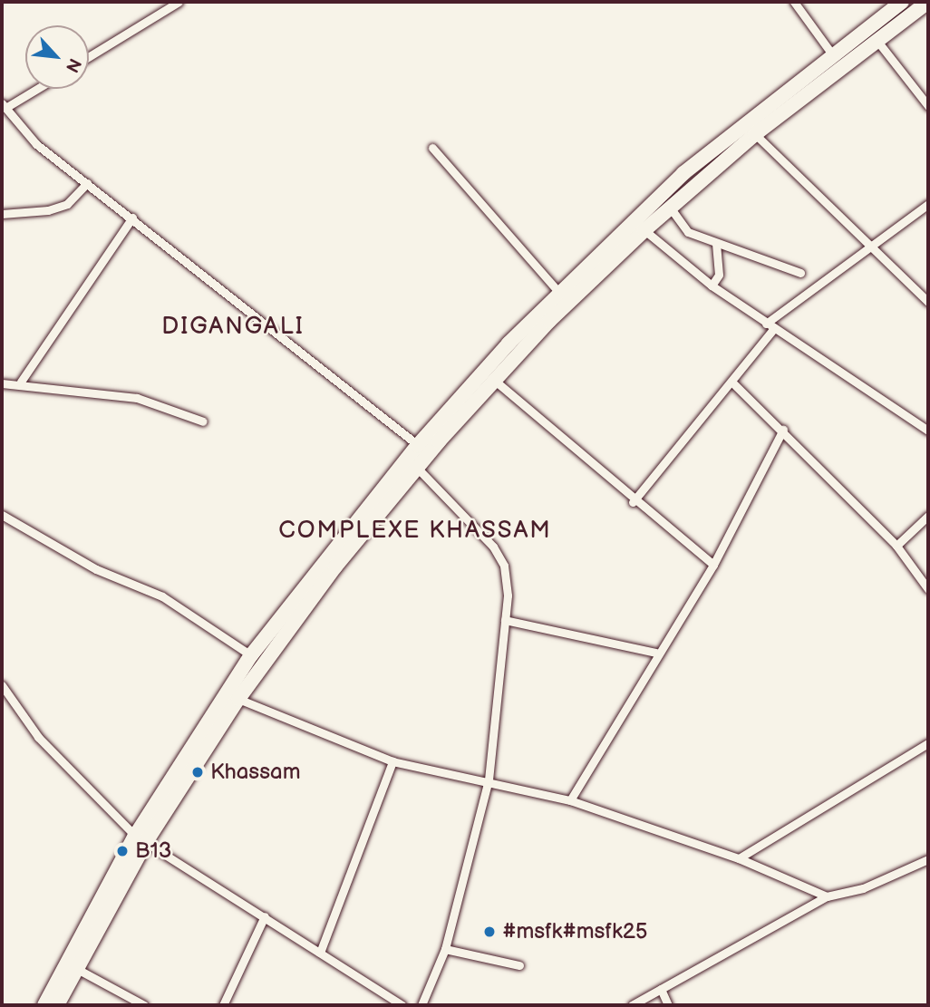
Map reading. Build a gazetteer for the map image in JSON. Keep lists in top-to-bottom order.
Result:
{
  "districts": ["DIGANGALI", "COMPLEXE KHASSAM"],
  "places": ["Khassam", "B13", "#msfk#msfk25"],
  "north": "bottom right"
}
